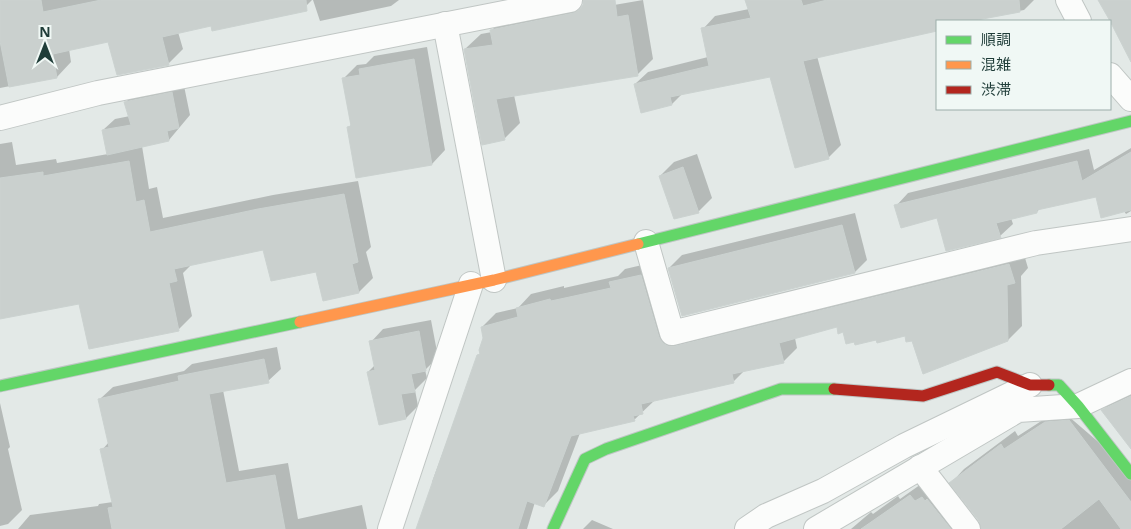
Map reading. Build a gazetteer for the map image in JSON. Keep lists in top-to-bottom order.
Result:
{
  "legend": ["順調", "混雑", "渋滞"],
  "north": "top"
}
